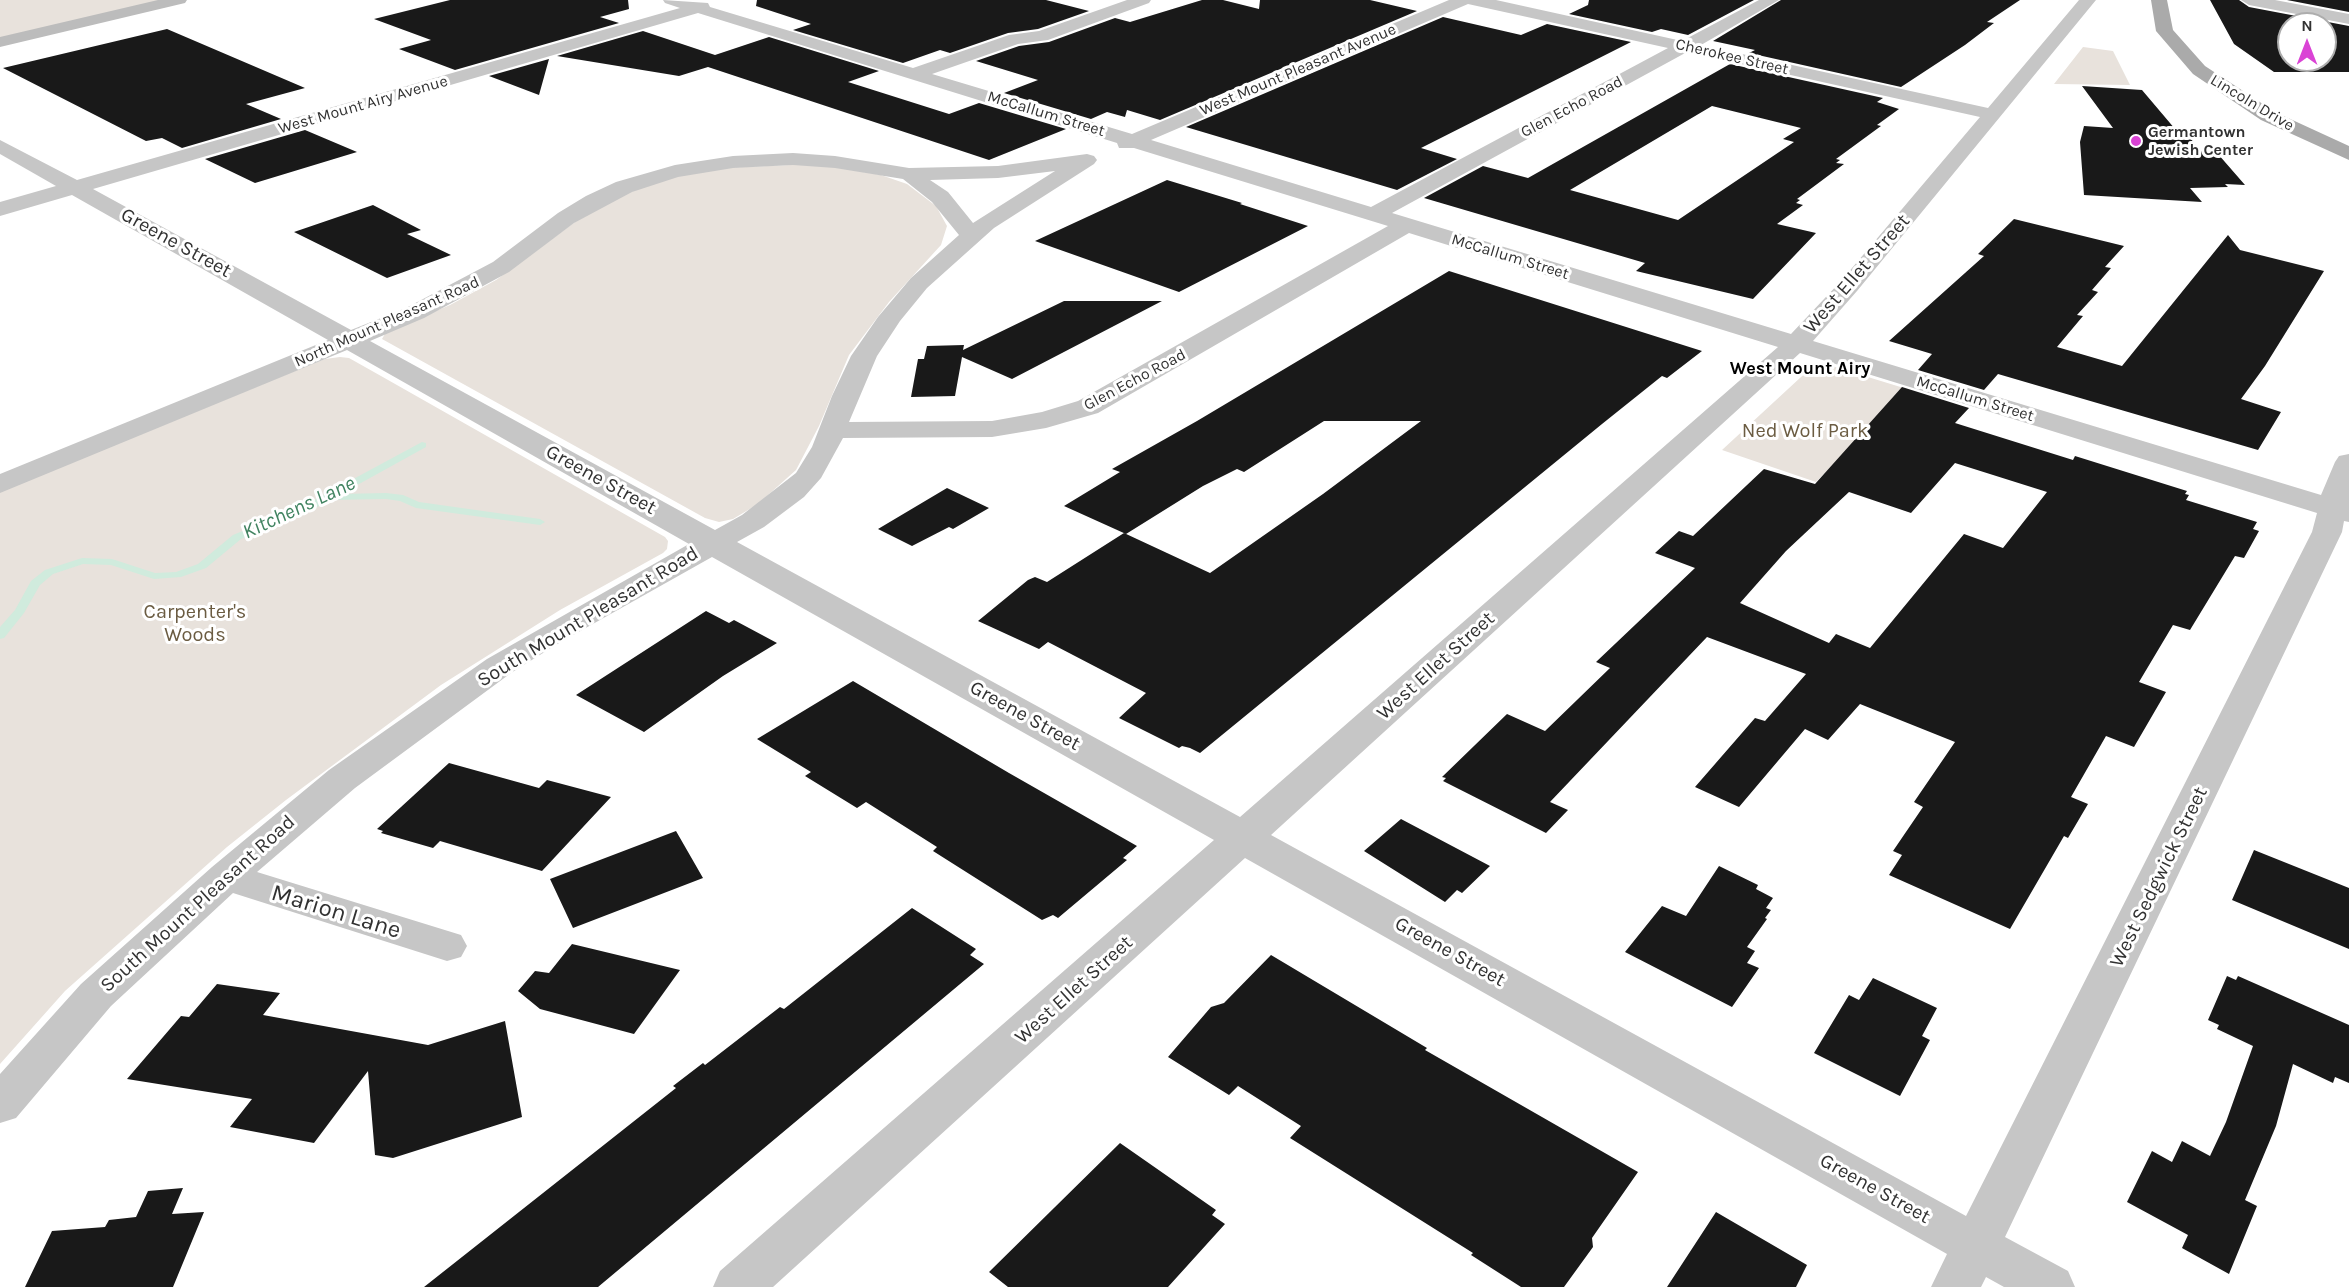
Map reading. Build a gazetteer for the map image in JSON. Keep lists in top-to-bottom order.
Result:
{
  "streets": {
    "main road": ["Lincoln Drive"],
    "street": [
      "Cherokee Street",
      "West Mount Pleasant Avenue",
      "West Mount Airy Avenue",
      "Glen Echo Road",
      "McCallum Street",
      "Greene Street",
      "West Ellet Street",
      "North Mount Pleasant Road",
      "South Mount Pleasant Road",
      "West Sedgwick Street",
      "Marion Lane"
    ]
  },
  "crossings": [
    ["Cherokee Street", "Glen Echo Road"],
    ["Cherokee Street", "West Ellet Street"],
    ["West Mount Pleasant Avenue", "McCallum Street"],
    ["West Mount Pleasant Avenue", "North Mount Pleasant Road"],
    ["West Mount Airy Avenue", "McCallum Street"],
    ["West Mount Airy Avenue", "Greene Street"],
    ["Glen Echo Road", "McCallum Street"],
    ["Glen Echo Road", "South Mount Pleasant Road"],
    ["McCallum Street", "West Ellet Street"],
    ["McCallum Street", "North Mount Pleasant Road"],
    ["McCallum Street", "West Sedgwick Street"],
    ["Greene Street", "West Ellet Street"],
    ["Greene Street", "North Mount Pleasant Road"],
    ["Greene Street", "South Mount Pleasant Road"],
    ["Greene Street", "West Sedgwick Street"],
    ["North Mount Pleasant Road", "South Mount Pleasant Road"],
    ["South Mount Pleasant Road", "Marion Lane"]
  ],
  "districts": ["West Mount Airy"],
  "water": ["Kitchens Lane"],
  "parks": ["Ned Wolf Park", "Carpenter's Woods"],
  "places": ["Germantown Jewish Center"],
  "north": "top"
}
